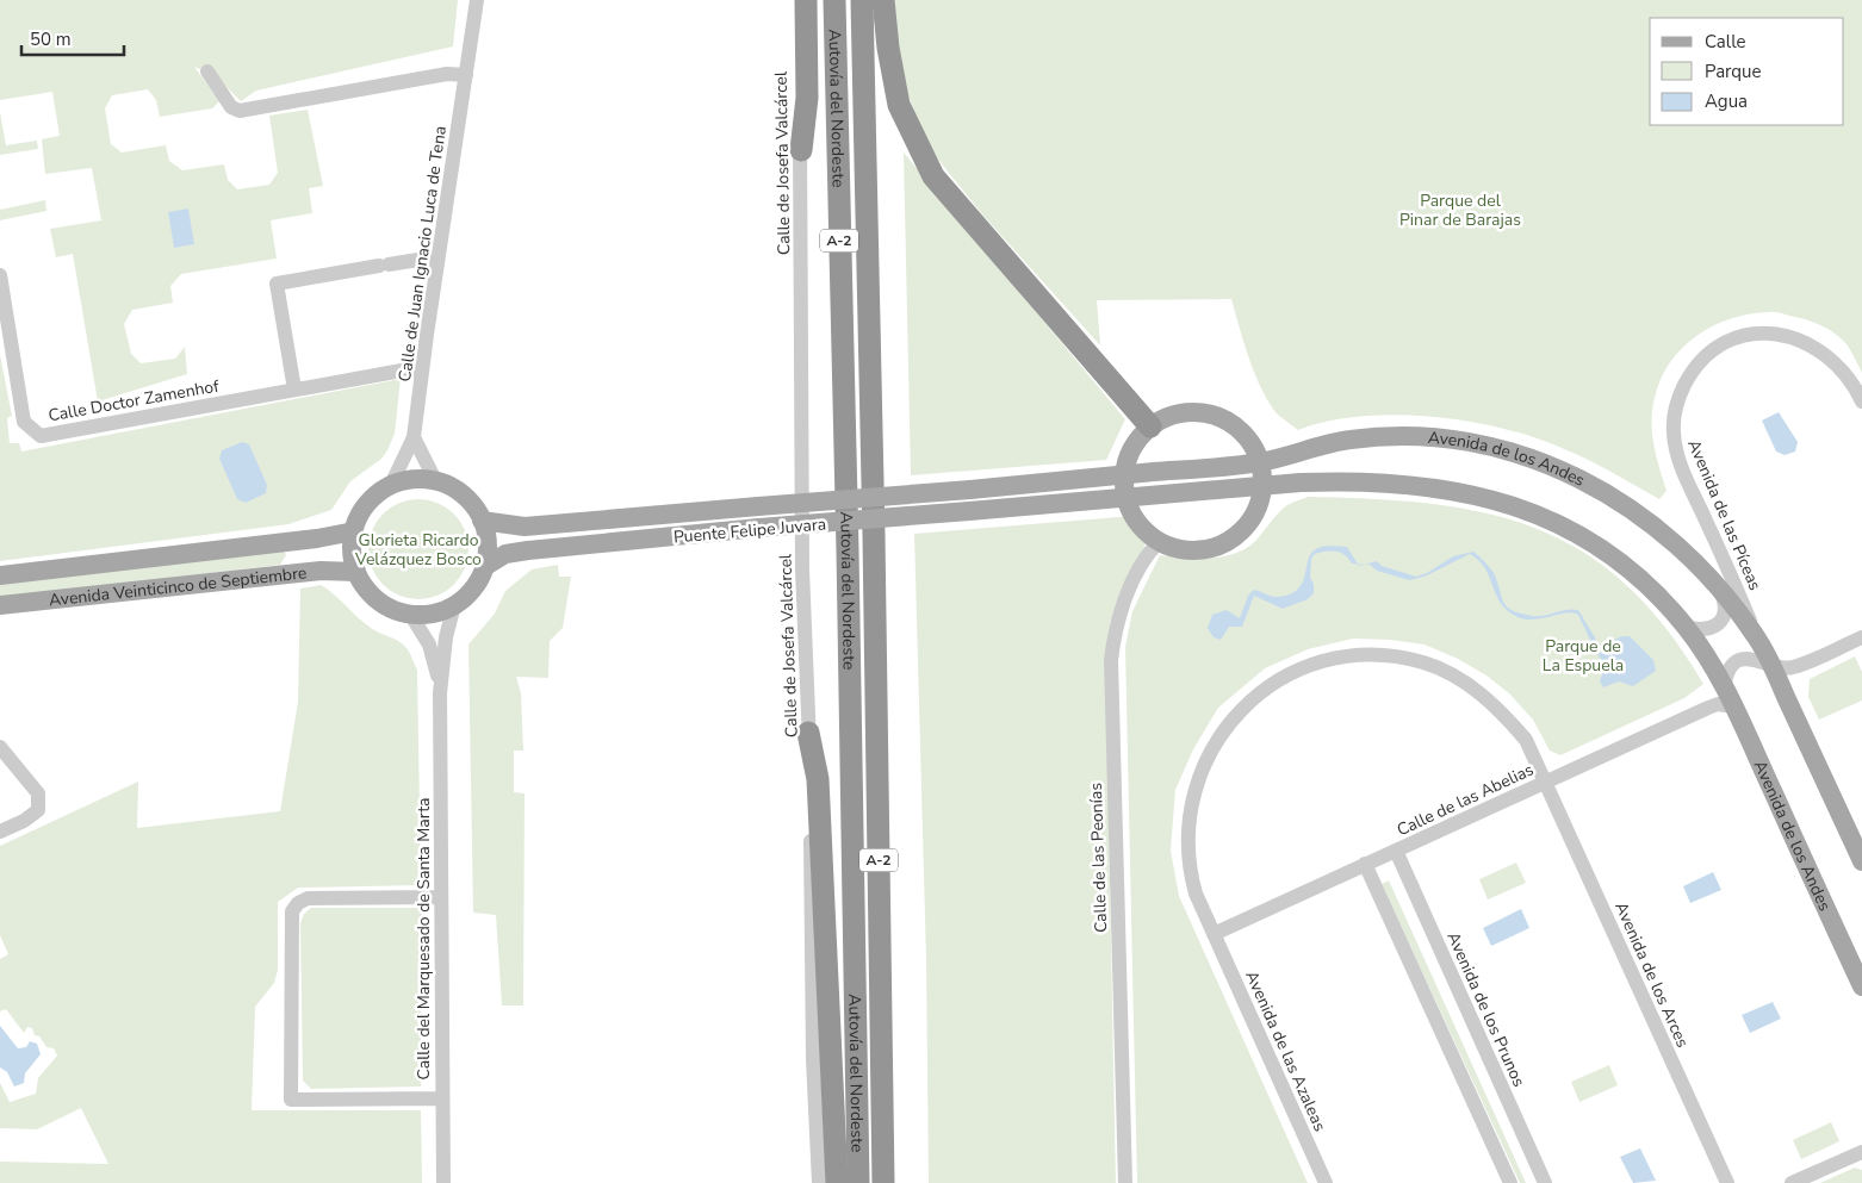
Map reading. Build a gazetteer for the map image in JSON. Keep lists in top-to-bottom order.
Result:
{
  "streets": {
    "highway": ["Autovía del Nordeste", "A-2"],
    "main road": ["Avenida de los Andes", "Puente Felipe Juvara", "Avenida Veinticinco de Septiembre"],
    "street": [
      "Calle de Josefa Valcárcel",
      "Calle de Juan Ignacio Luca de Tena",
      "Calle Doctor Zamenhof",
      "Avenida de las Píceas",
      "Calle de las Abelias",
      "Calle de las Peonías",
      "Calle del Marquesado de Santa Marta",
      "Avenida de los Arces",
      "Avenida de los Prunos",
      "Avenida de las Azaleas"
    ]
  },
  "crossings": [
    ["Calle de Juan Ignacio Luca de Tena", "Calle Doctor Zamenhof"],
    ["Calle de Juan Ignacio Luca de Tena", "Puente Felipe Juvara"],
    ["Calle de Juan Ignacio Luca de Tena", "Avenida Veinticinco de Septiembre"],
    ["Calle de Juan Ignacio Luca de Tena", "Calle del Marquesado de Santa Marta"],
    ["Avenida de los Andes", "Avenida de las Píceas"],
    ["Avenida de los Andes", "Puente Felipe Juvara"],
    ["Avenida de los Andes", "Calle de las Abelias"],
    ["Puente Felipe Juvara", "Avenida Veinticinco de Septiembre"],
    ["Puente Felipe Juvara", "Calle del Marquesado de Santa Marta"],
    ["Avenida Veinticinco de Septiembre", "Calle del Marquesado de Santa Marta"],
    ["Calle de las Abelias", "Avenida de los Arces"],
    ["Calle de las Abelias", "Avenida de los Prunos"],
    ["Calle de las Abelias", "Avenida de las Azaleas"],
    ["Avenida de los Arces", "Avenida de las Azaleas"]
  ],
  "parks": ["Parque del Pinar de Barajas", "Glorieta Ricardo Velázquez Bosco", "Parque de La Espuela"],
  "legend": ["Calle", "Parque", "Agua"],
  "scale_bar": "50 m"
}
